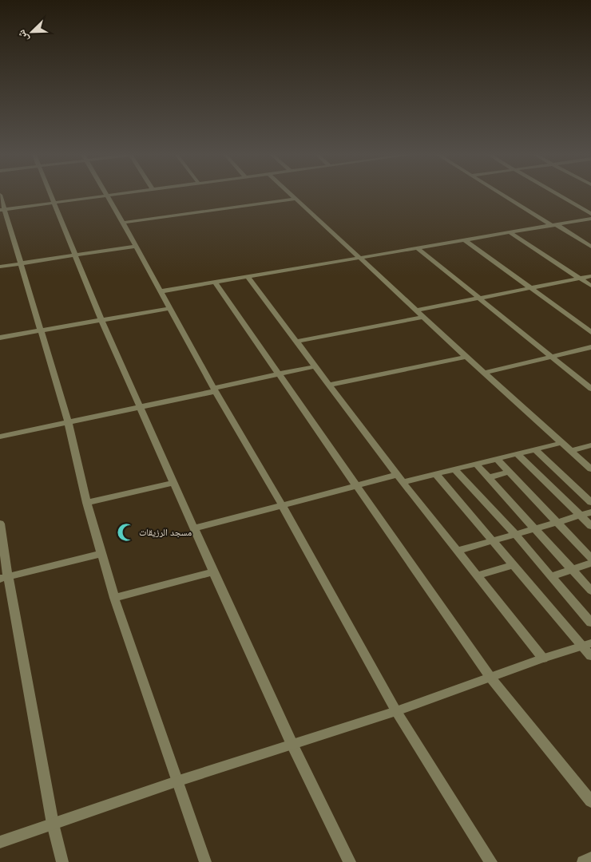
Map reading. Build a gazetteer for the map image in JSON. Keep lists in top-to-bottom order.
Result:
{
  "places": {
    "mosque": ["مسجد الرزيقات"]
  },
  "north": "bottom left"
}
